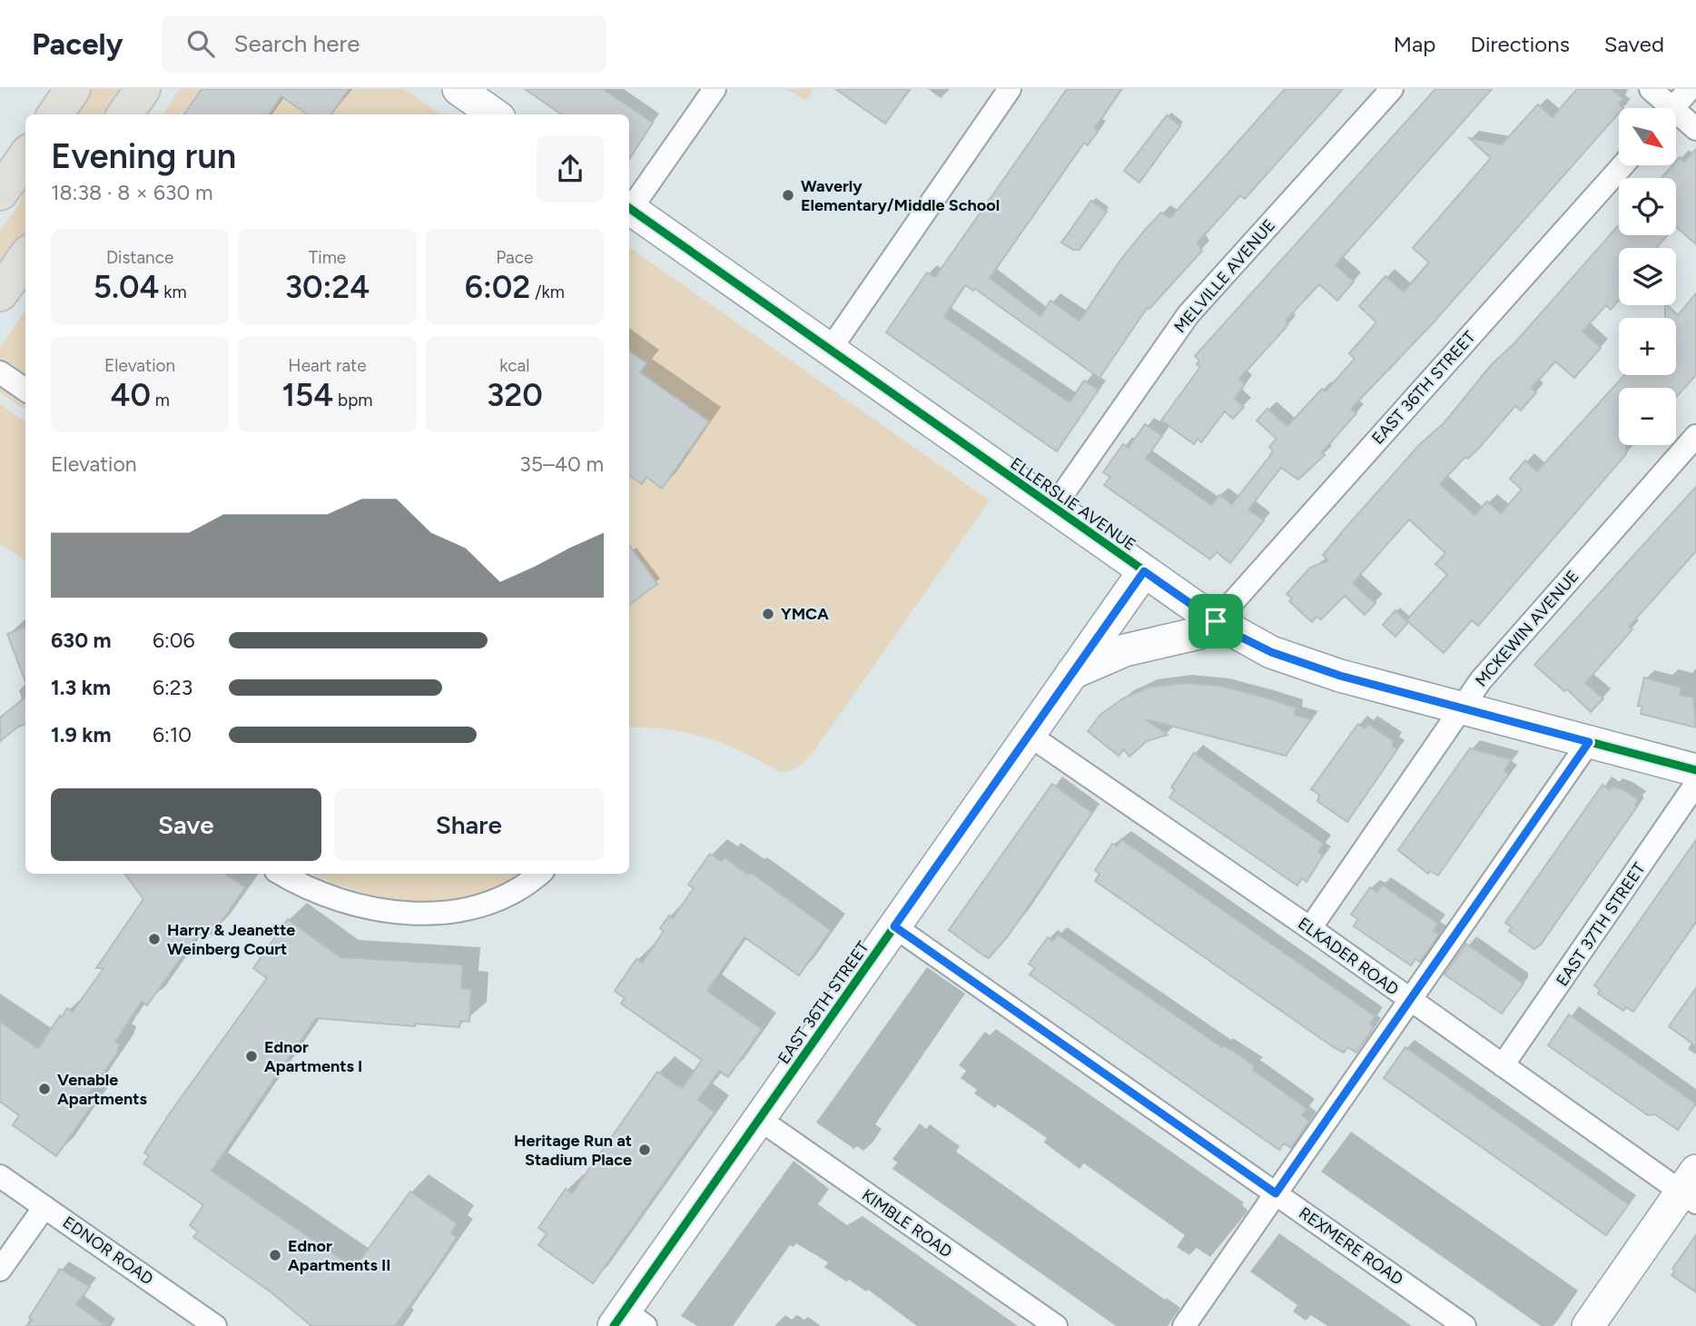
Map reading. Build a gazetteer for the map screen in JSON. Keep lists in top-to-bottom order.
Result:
{
  "streets": {
    "street": [
      "MELVILLE AVENUE",
      "EAST 36TH STREET",
      "ELLERSLIE AVENUE",
      "MCKEWIN AVENUE",
      "EAST 37TH STREET",
      "ELKADER ROAD",
      "KIMBLE ROAD",
      "REXMERE ROAD",
      "EDNOR ROAD"
    ]
  },
  "crossings": [
    ["MELVILLE AVENUE", "ELLERSLIE AVENUE"],
    ["EAST 36TH STREET", "ELLERSLIE AVENUE"],
    ["EAST 36TH STREET", "ELKADER ROAD"],
    ["EAST 36TH STREET", "KIMBLE ROAD"],
    ["EAST 36TH STREET", "REXMERE ROAD"],
    ["ELLERSLIE AVENUE", "MCKEWIN AVENUE"],
    ["MCKEWIN AVENUE", "ELKADER ROAD"],
    ["EAST 37TH STREET", "ELKADER ROAD"]
  ],
  "places": [
    "Waverly Elementary/Middle School",
    "YMCA",
    "Harry & Jeanette Weinberg Court",
    "Ednor Apartments I",
    "Venable Apartments",
    "Heritage Run at Stadium Place",
    "Ednor Apartments II"
  ],
  "north": "bottom right",
  "page": {
    "header": "Pacely",
    "search": "Search here",
    "nav": ["Map", "Directions", "Saved"],
    "map_buttons": ["+", "−"],
    "heading": ["Evening run", "18:38 · 8 × 630 m"],
    "stats": [
      ["Distance", "5.04 km"],
      ["Time", "30:24"],
      ["Pace", "6:02 /km"],
      ["Elevation", "40 m"],
      ["Heart rate", "154 bpm"],
      ["kcal", "320"]
    ],
    "chart": ["Elevation", "35–40 m"],
    "list": [
      {
        "name": "630 m",
        "note": "6:06"
      },
      {
        "name": "1.3 km",
        "note": "6:23"
      },
      {
        "name": "1.9 km",
        "note": "6:10"
      }
    ],
    "buttons": ["Save", "Share"]
  }
}
